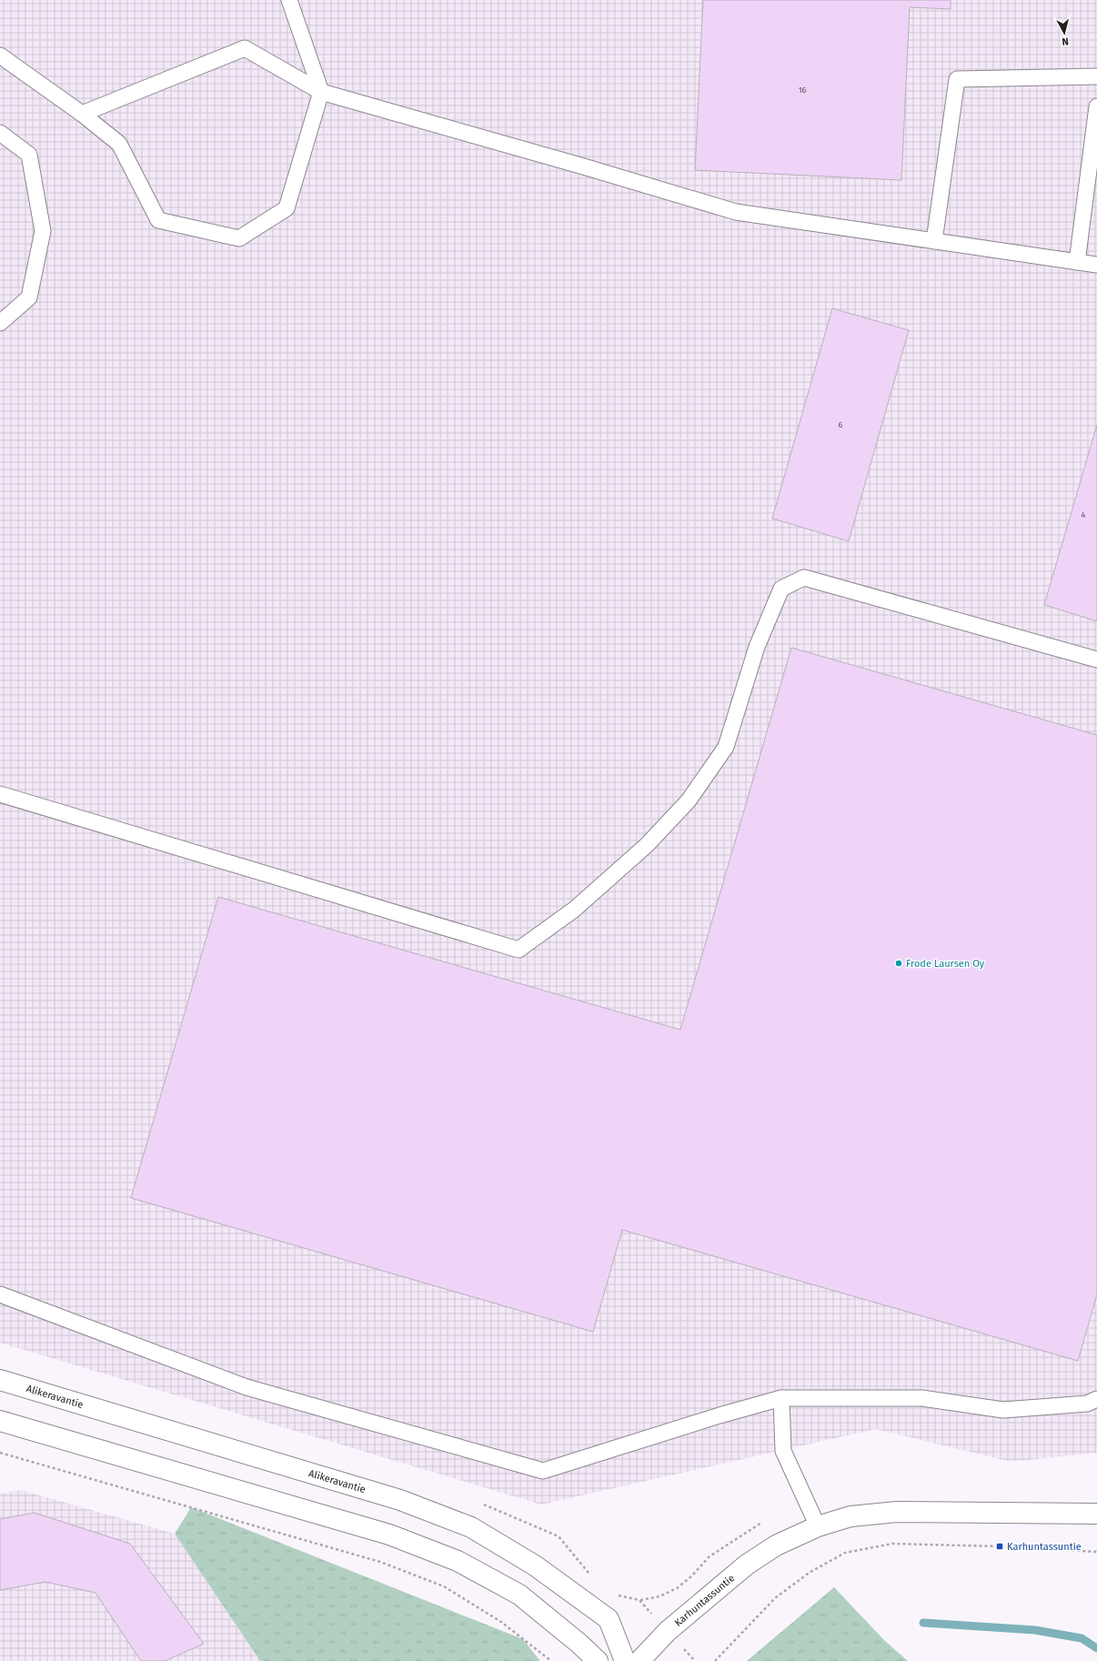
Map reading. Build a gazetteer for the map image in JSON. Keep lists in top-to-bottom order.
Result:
{
  "streets": {
    "street": ["Alikeravantie", "Karhuntassuntie"]
  },
  "places": {
    "other": ["Frode Laursen Oy"],
    "transit": ["Karhuntassuntie"]
  },
  "house_numbers": ["16", "6", "4"],
  "north": "bottom"
}
